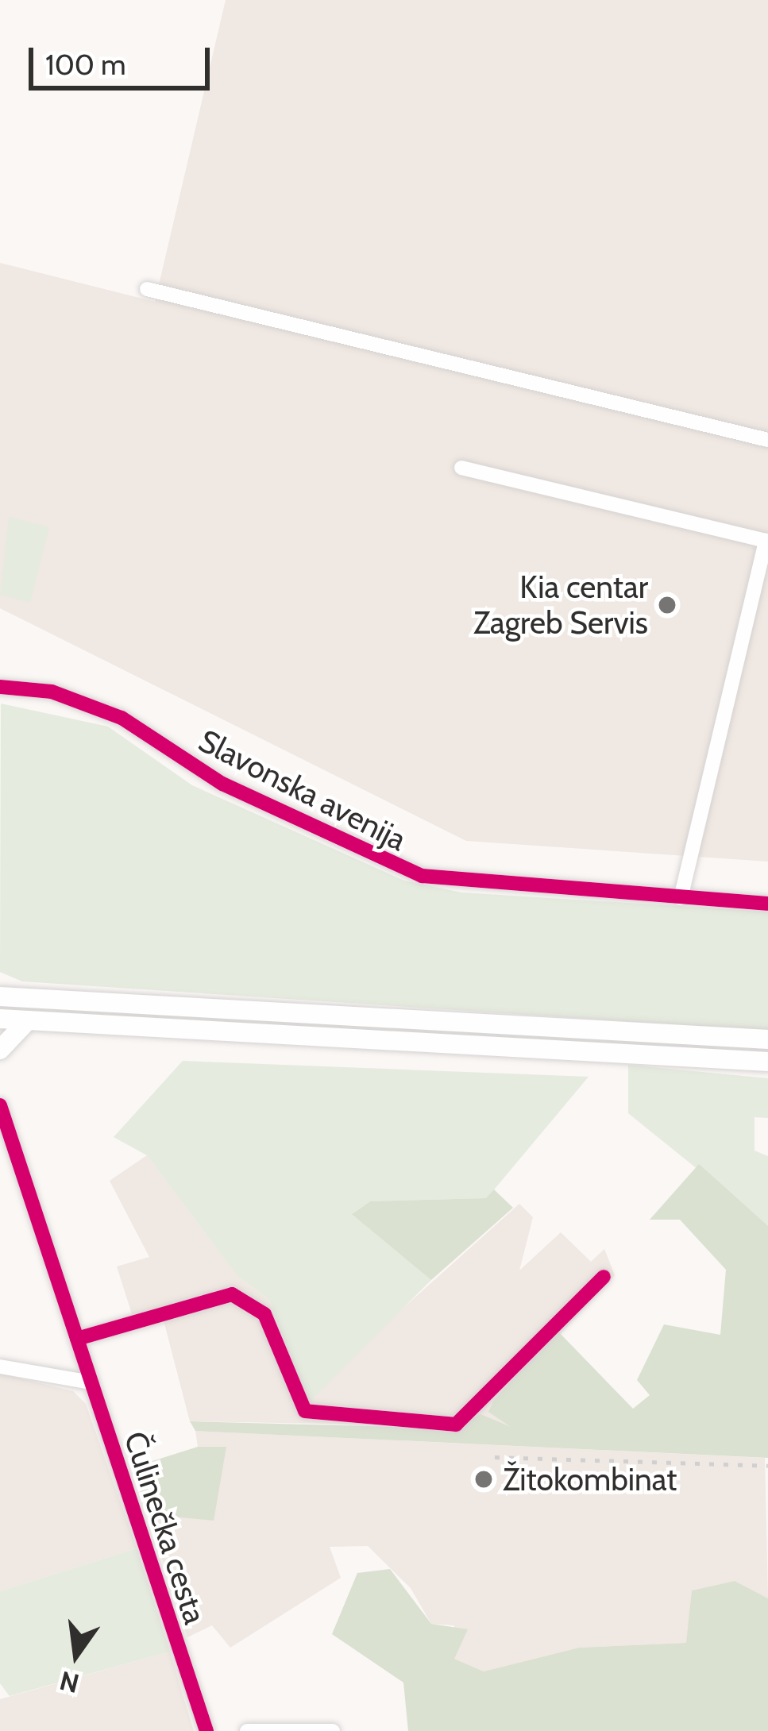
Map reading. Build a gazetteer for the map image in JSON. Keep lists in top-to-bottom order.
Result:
{
  "streets": {
    "street": ["Slavonska avenija", "Čulinečka cesta"]
  },
  "places": ["Kia centar Zagreb Servis", "Žitokombinat"],
  "scale_bar": "100 m",
  "north": "bottom"
}
